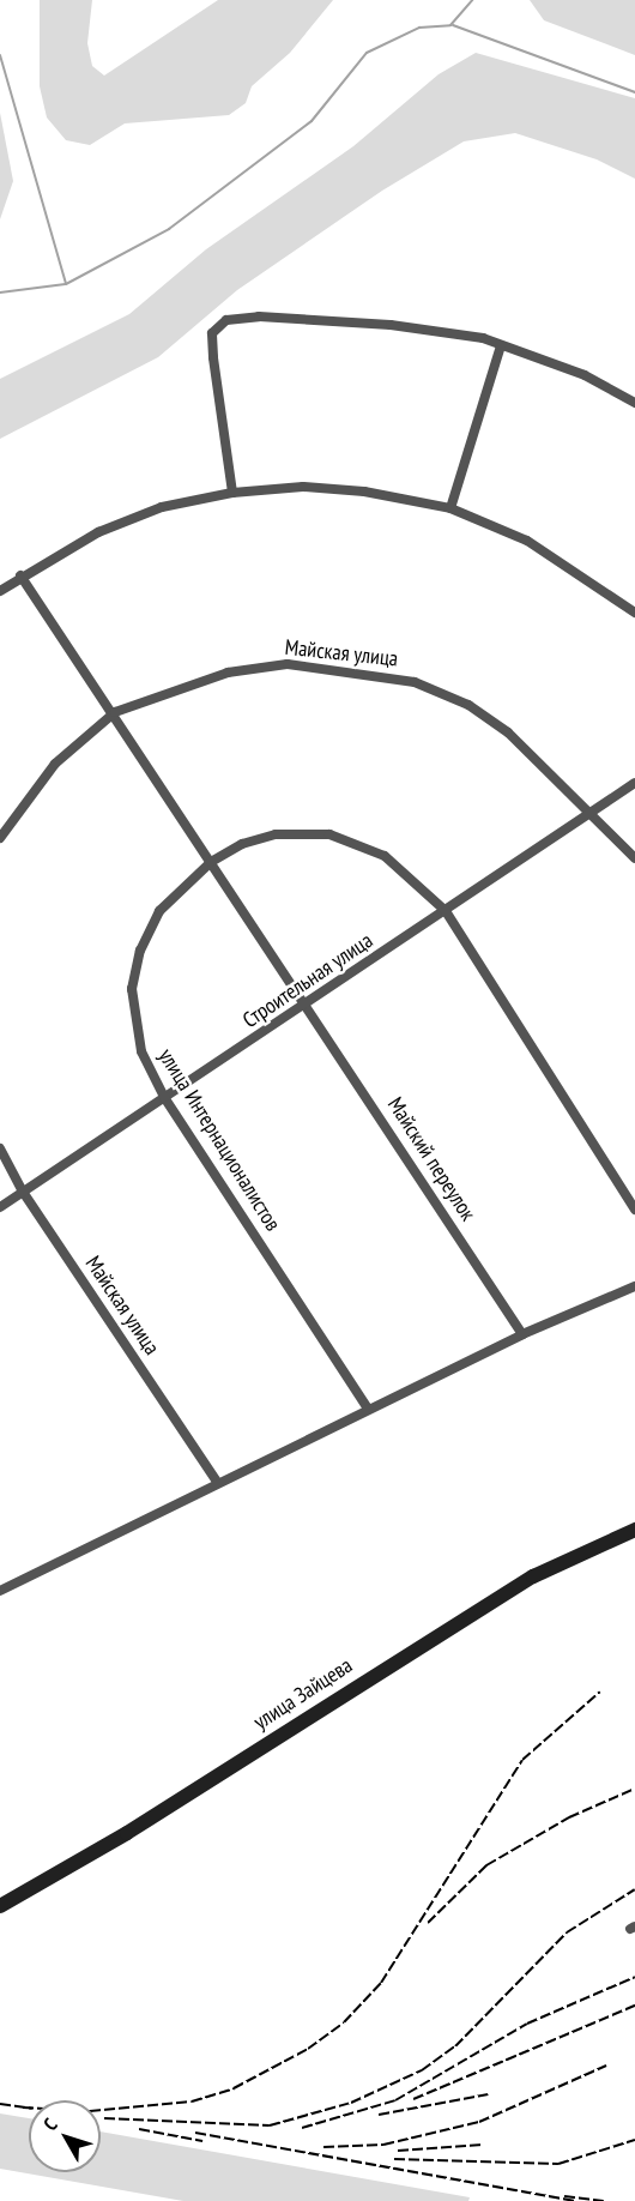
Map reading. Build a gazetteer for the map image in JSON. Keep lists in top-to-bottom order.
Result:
{
  "streets": {
    "street": [
      "Майская улица",
      "Строительная улица",
      "улица Интернационалистов",
      "Майский переулок",
      "улица Зайцева"
    ]
  },
  "crossings": [
    ["Майская улица", "Строительная улица"],
    ["Майская улица", "Майский переулок"],
    ["Строительная улица", "улица Интернационалистов"],
    ["Строительная улица", "Майский переулок"],
    ["улица Интернационалистов", "Майский переулок"]
  ],
  "north": "top left"
}
